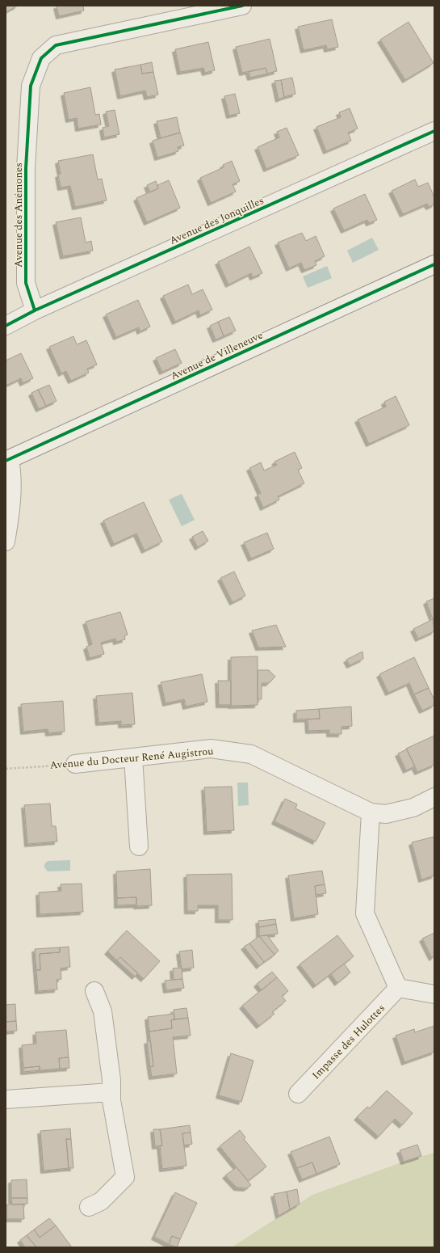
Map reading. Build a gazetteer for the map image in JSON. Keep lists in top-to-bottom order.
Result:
{
  "streets": {
    "street": [
      "Avenue des Anémones",
      "Avenue des Jonquilles",
      "Avenue de Villeneuve",
      "Avenue du Docteur René Augistrou",
      "Impasse des Hulottes"
    ]
  },
  "crossings": [
    ["Avenue des Anémones", "Avenue des Jonquilles"]
  ]
}
